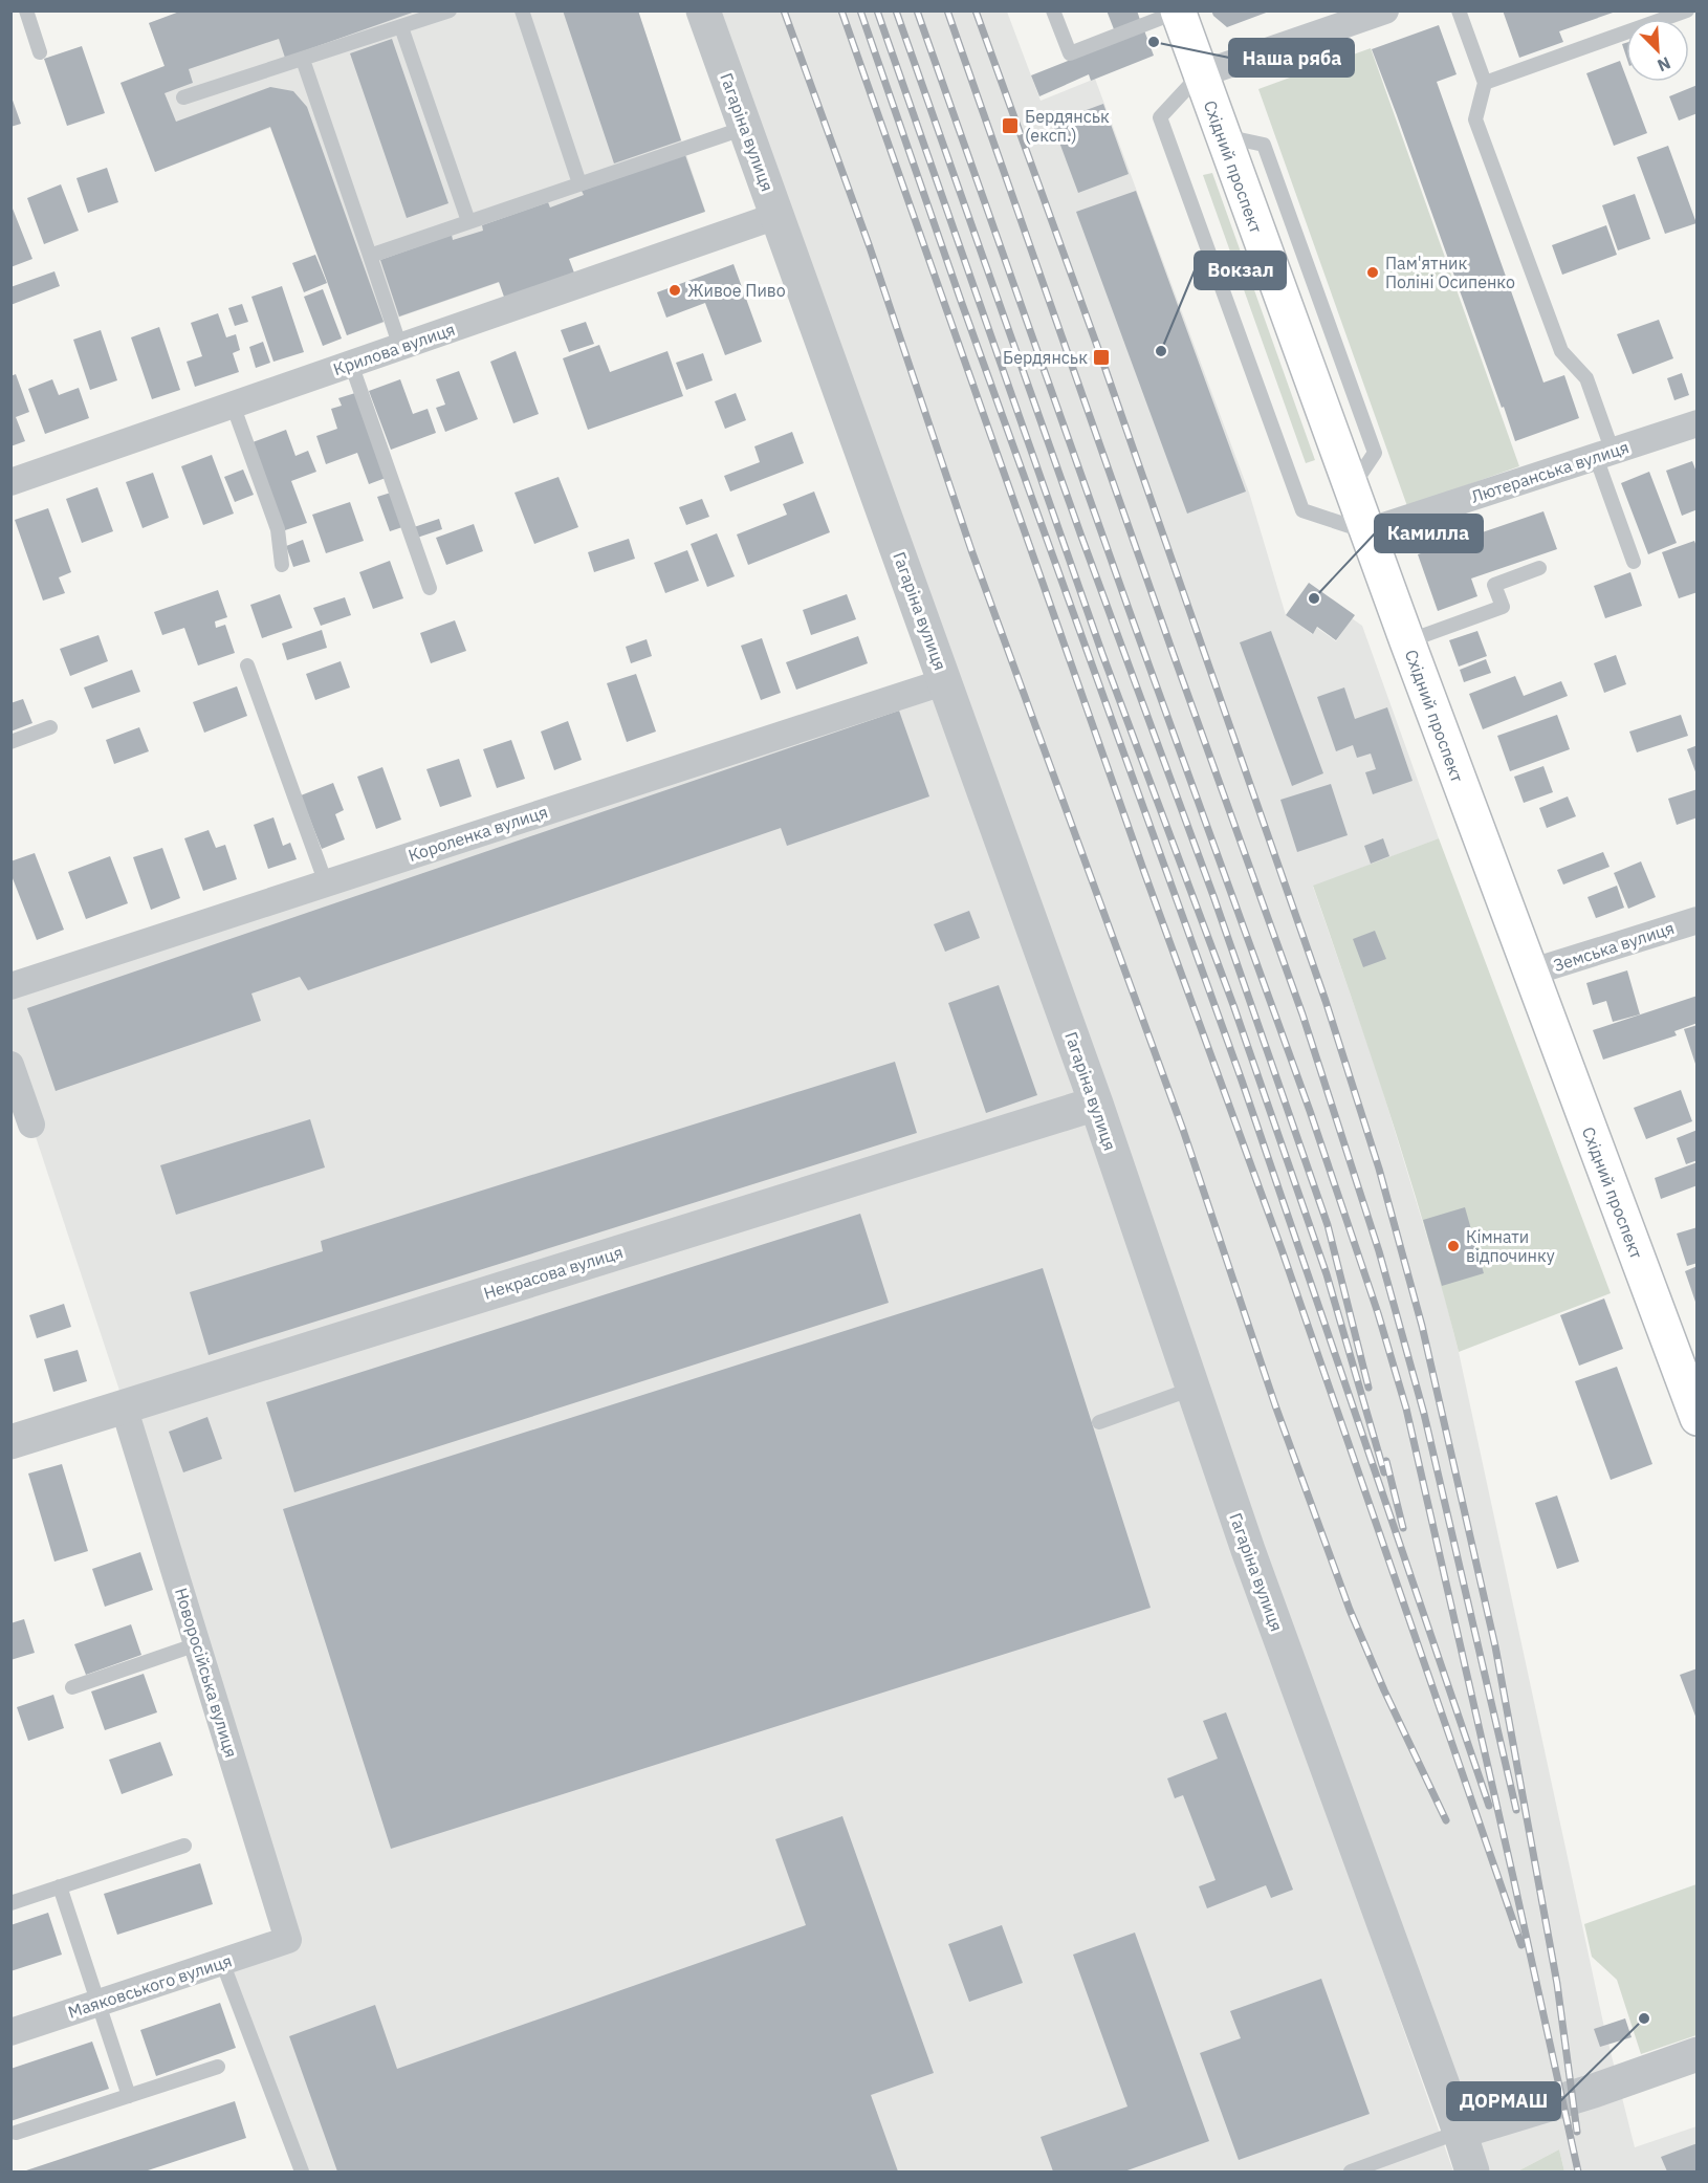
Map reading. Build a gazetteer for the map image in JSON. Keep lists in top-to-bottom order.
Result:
{
  "streets": {
    "main road": ["Східний проспект"],
    "street": [
      "Гагаріна вулиця",
      "Крилова вулиця",
      "Лютеранська вулиця",
      "Короленка вулиця",
      "Земська вулиця",
      "Некрасова вулиця",
      "Новоросійська вулиця",
      "Маяковського вулиця"
    ]
  },
  "crossings": [
    ["Гагаріна вулиця", "Крилова вулиця"],
    ["Гагаріна вулиця", "Короленка вулиця"],
    ["Гагаріна вулиця", "Некрасова вулиця"],
    ["Східний проспект", "Лютеранська вулиця"],
    ["Східний проспект", "Земська вулиця"],
    ["Некрасова вулиця", "Новоросійська вулиця"],
    ["Новоросійська вулиця", "Маяковського вулиця"]
  ],
  "places": {
    "other": [
      "Наша ряба",
      "Пам'ятник Поліні Осипенко",
      "Живое Пиво",
      "Вокзал",
      "Камилла",
      "Кімнати відпочинку",
      "ДОРМАШ"
    ],
    "transit": ["Бердянськ (експ.)", "Бердянськ"]
  },
  "north": "bottom right"
}
